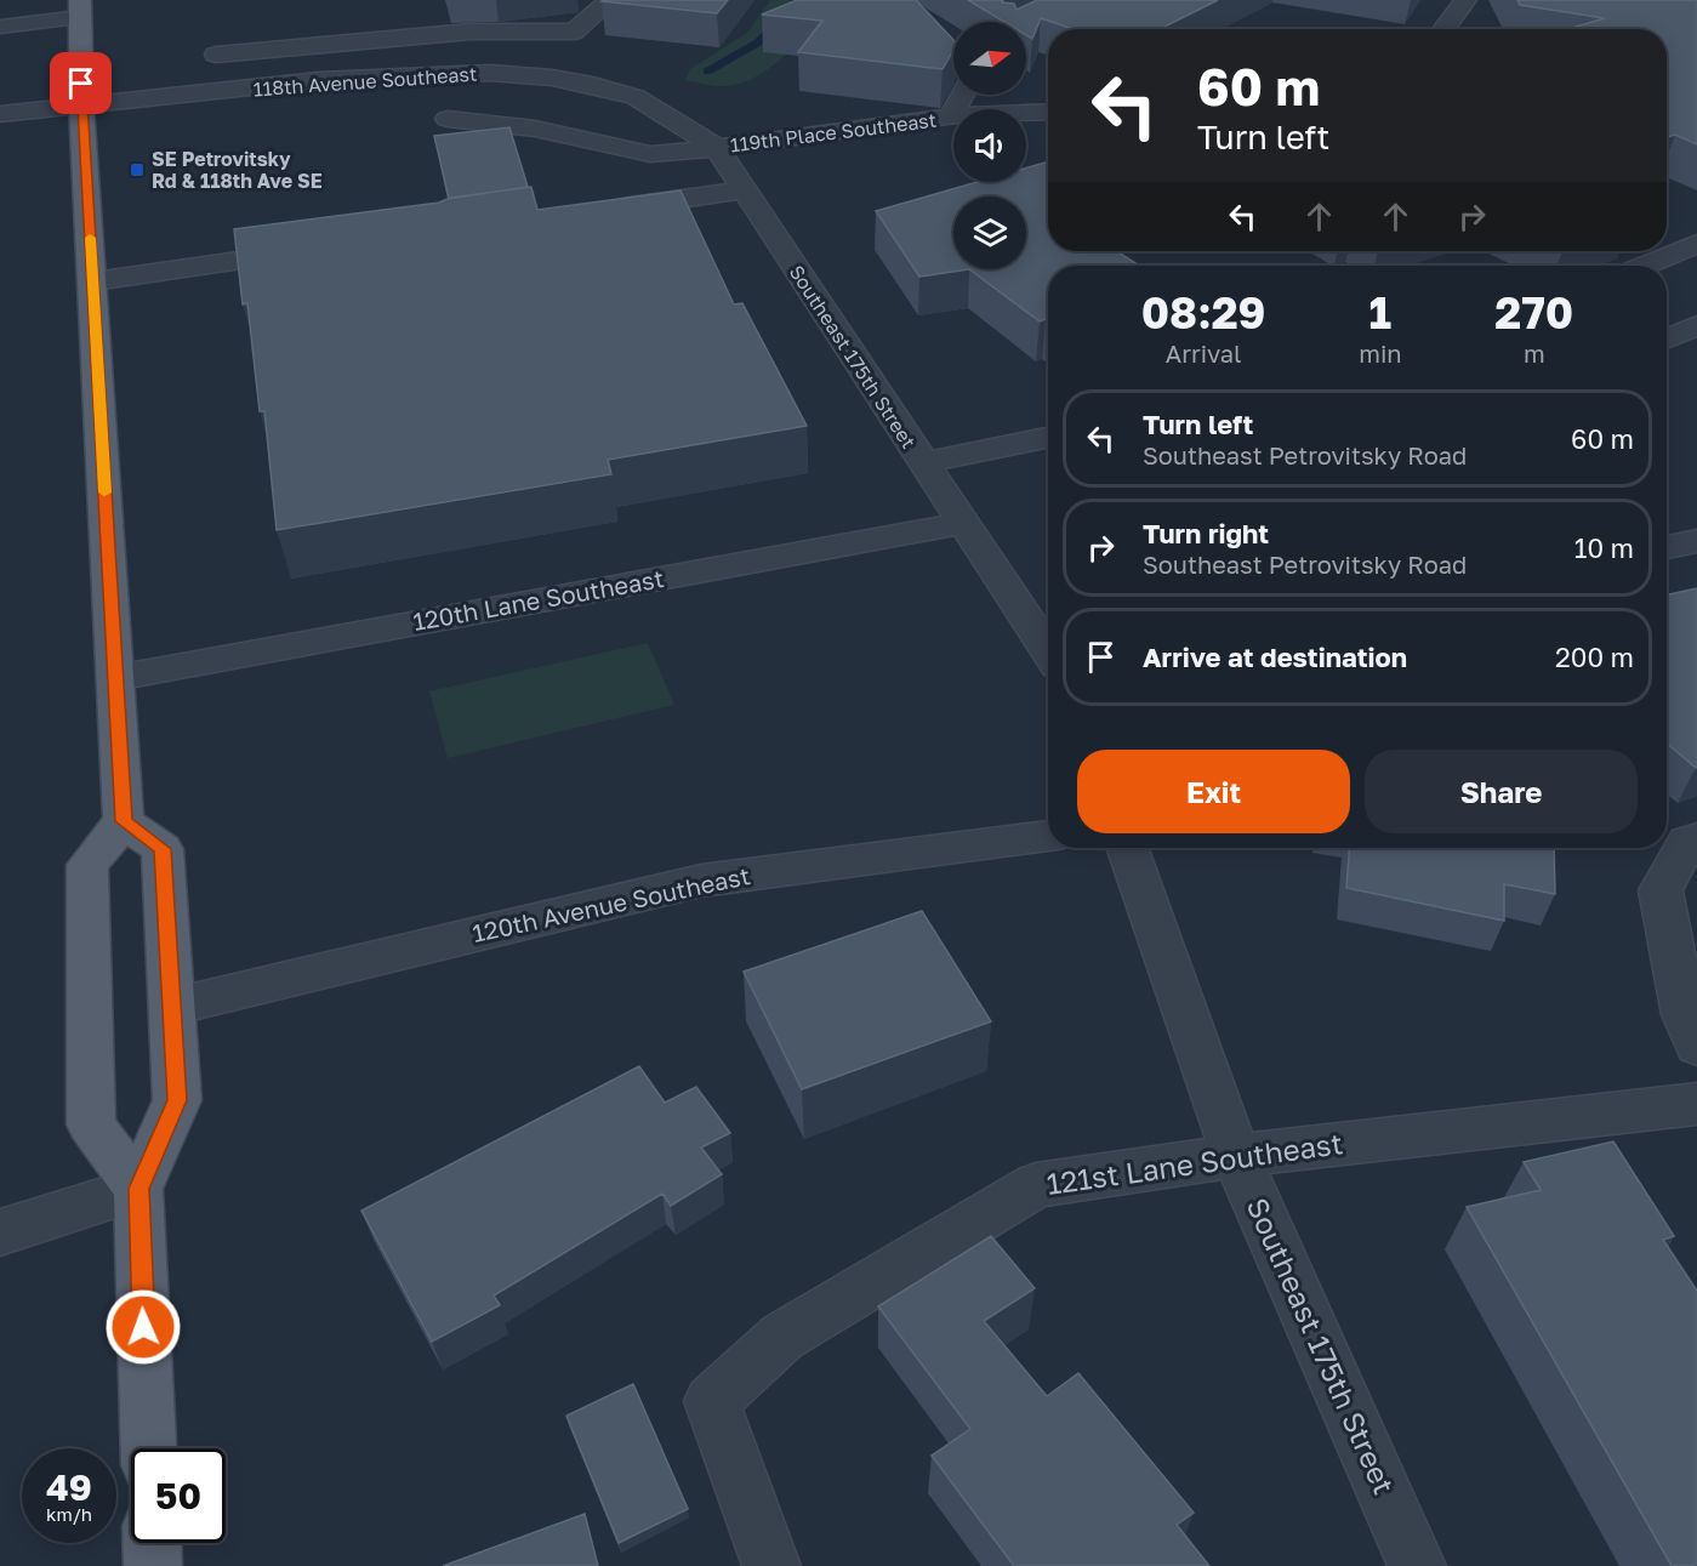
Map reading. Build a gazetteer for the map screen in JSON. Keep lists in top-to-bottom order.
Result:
{
  "streets": {
    "street": [
      "118th Avenue Southeast",
      "119th Place Southeast",
      "Southeast 175th Street",
      "120th Lane Southeast",
      "120th Avenue Southeast",
      "121st Lane Southeast"
    ]
  },
  "crossings": [
    ["118th Avenue Southeast", "119th Place Southeast"],
    ["118th Avenue Southeast", "Southeast 175th Street"],
    ["119th Place Southeast", "Southeast 175th Street"],
    ["Southeast 175th Street", "120th Lane Southeast"],
    ["Southeast 175th Street", "121st Lane Southeast"]
  ],
  "places": {
    "transit": ["SE Petrovitsky Rd & 118th Ave SE"]
  },
  "north": "right",
  "page": {
    "turn": ["60 m", "Turn left"],
    "eta": [
      "08:29",
      "Arrival",
      "1",
      "min",
      "270",
      "m"
    ],
    "list": [
      {
        "name": "Turn left",
        "note": "Southeast Petrovitsky Road",
        "value": "60 m"
      },
      {
        "name": "Turn right",
        "note": "Southeast Petrovitsky Road",
        "value": "10 m"
      },
      {
        "name": "Arrive at destination",
        "value": "200 m"
      }
    ],
    "buttons": ["Exit", "Share"],
    "speed": "49 km/h",
    "limit": "50"
  }
}
